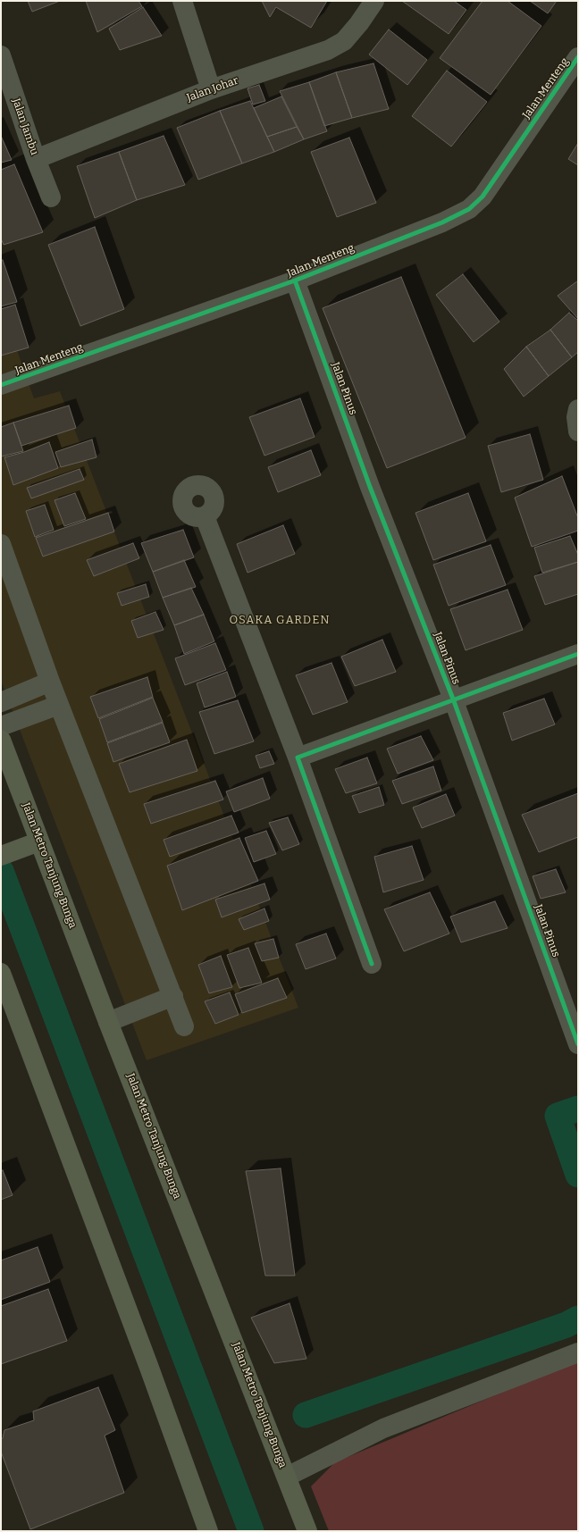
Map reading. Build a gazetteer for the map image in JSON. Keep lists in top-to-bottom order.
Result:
{
  "streets": {
    "main road": ["Jalan Metro Tanjung Bunga"],
    "street": [
      "Jalan Menteng",
      "Jalan Johar",
      "Jalan Jambu",
      "Jalan Pinus"
    ]
  },
  "crossings": [
    ["Jalan Menteng", "Jalan Pinus"],
    ["Jalan Johar", "Jalan Jambu"]
  ],
  "districts": ["OSAKA GARDEN"]
}
